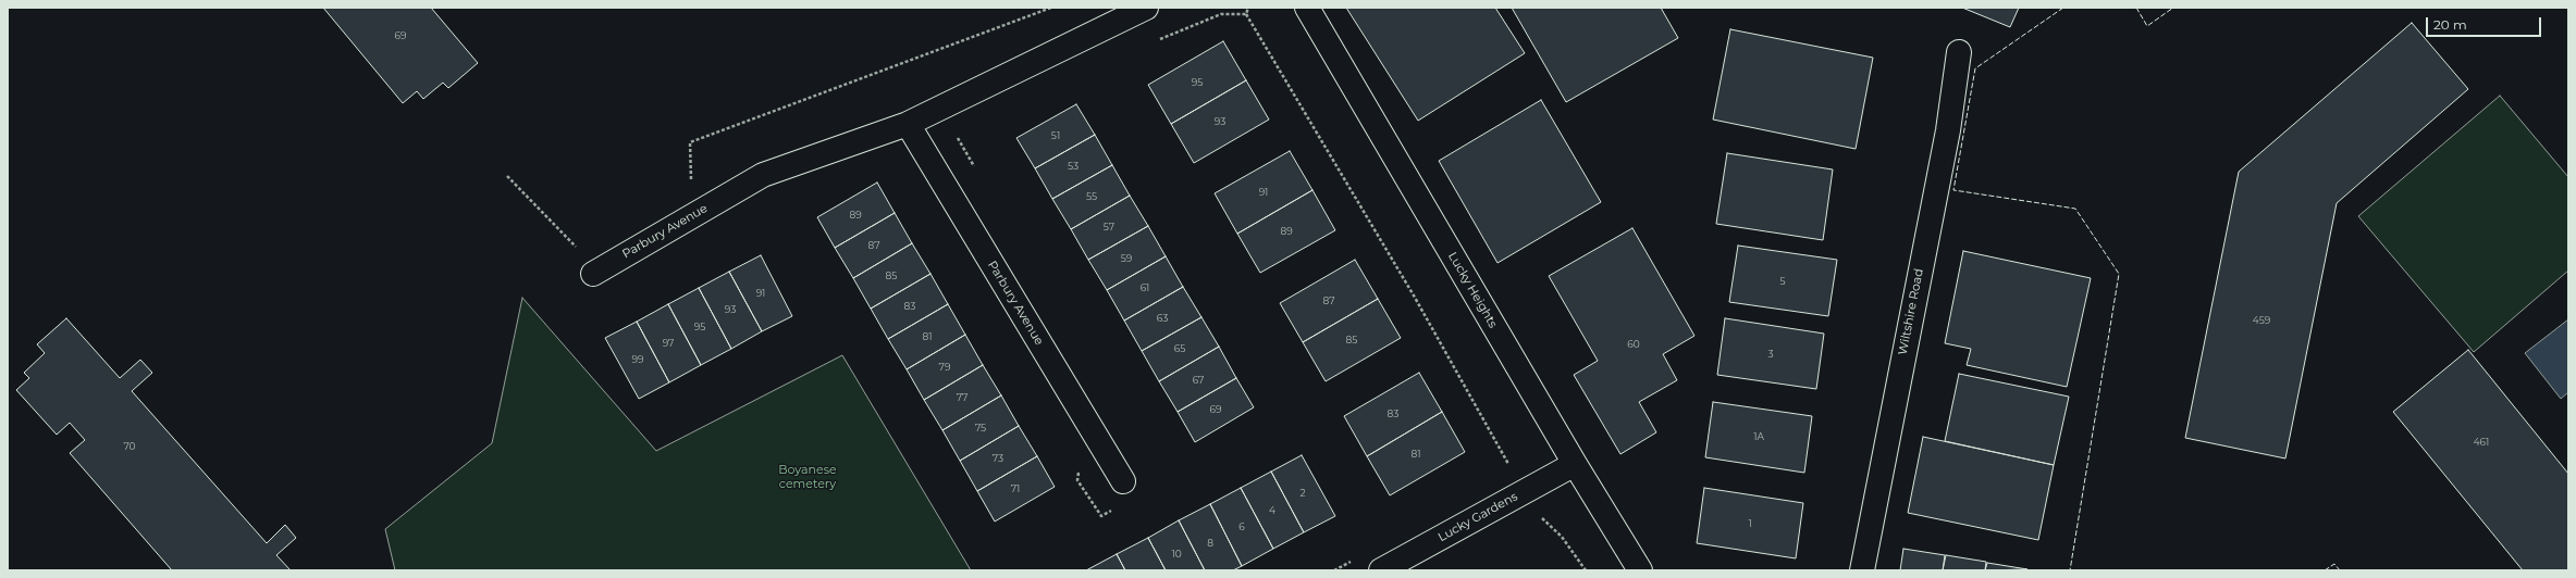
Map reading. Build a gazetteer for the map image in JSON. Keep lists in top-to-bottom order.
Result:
{
  "streets": {
    "street": [
      "Parbury Avenue",
      "Lucky Heights",
      "Wiltshire Road",
      "Lucky Gardens"
    ]
  },
  "crossings": [
    ["Lucky Heights", "Lucky Gardens"]
  ],
  "parks": ["Boyanese cemetery"],
  "house_numbers": [
    "69",
    "95",
    "93",
    "51",
    "53",
    "91",
    "55",
    "89",
    "57",
    "89",
    "87",
    "59",
    "85",
    "5",
    "61",
    "91",
    "87",
    "83",
    "93",
    "63",
    "459",
    "95",
    "81",
    "85",
    "97",
    "60",
    "65",
    "3",
    "99",
    "79",
    "67",
    "77",
    "69",
    "83",
    "75",
    "1A",
    "461",
    "70",
    "81",
    "73",
    "71",
    "2",
    "4",
    "1",
    "6",
    "8",
    "10"
  ],
  "scale_bar": "20 m"
}
